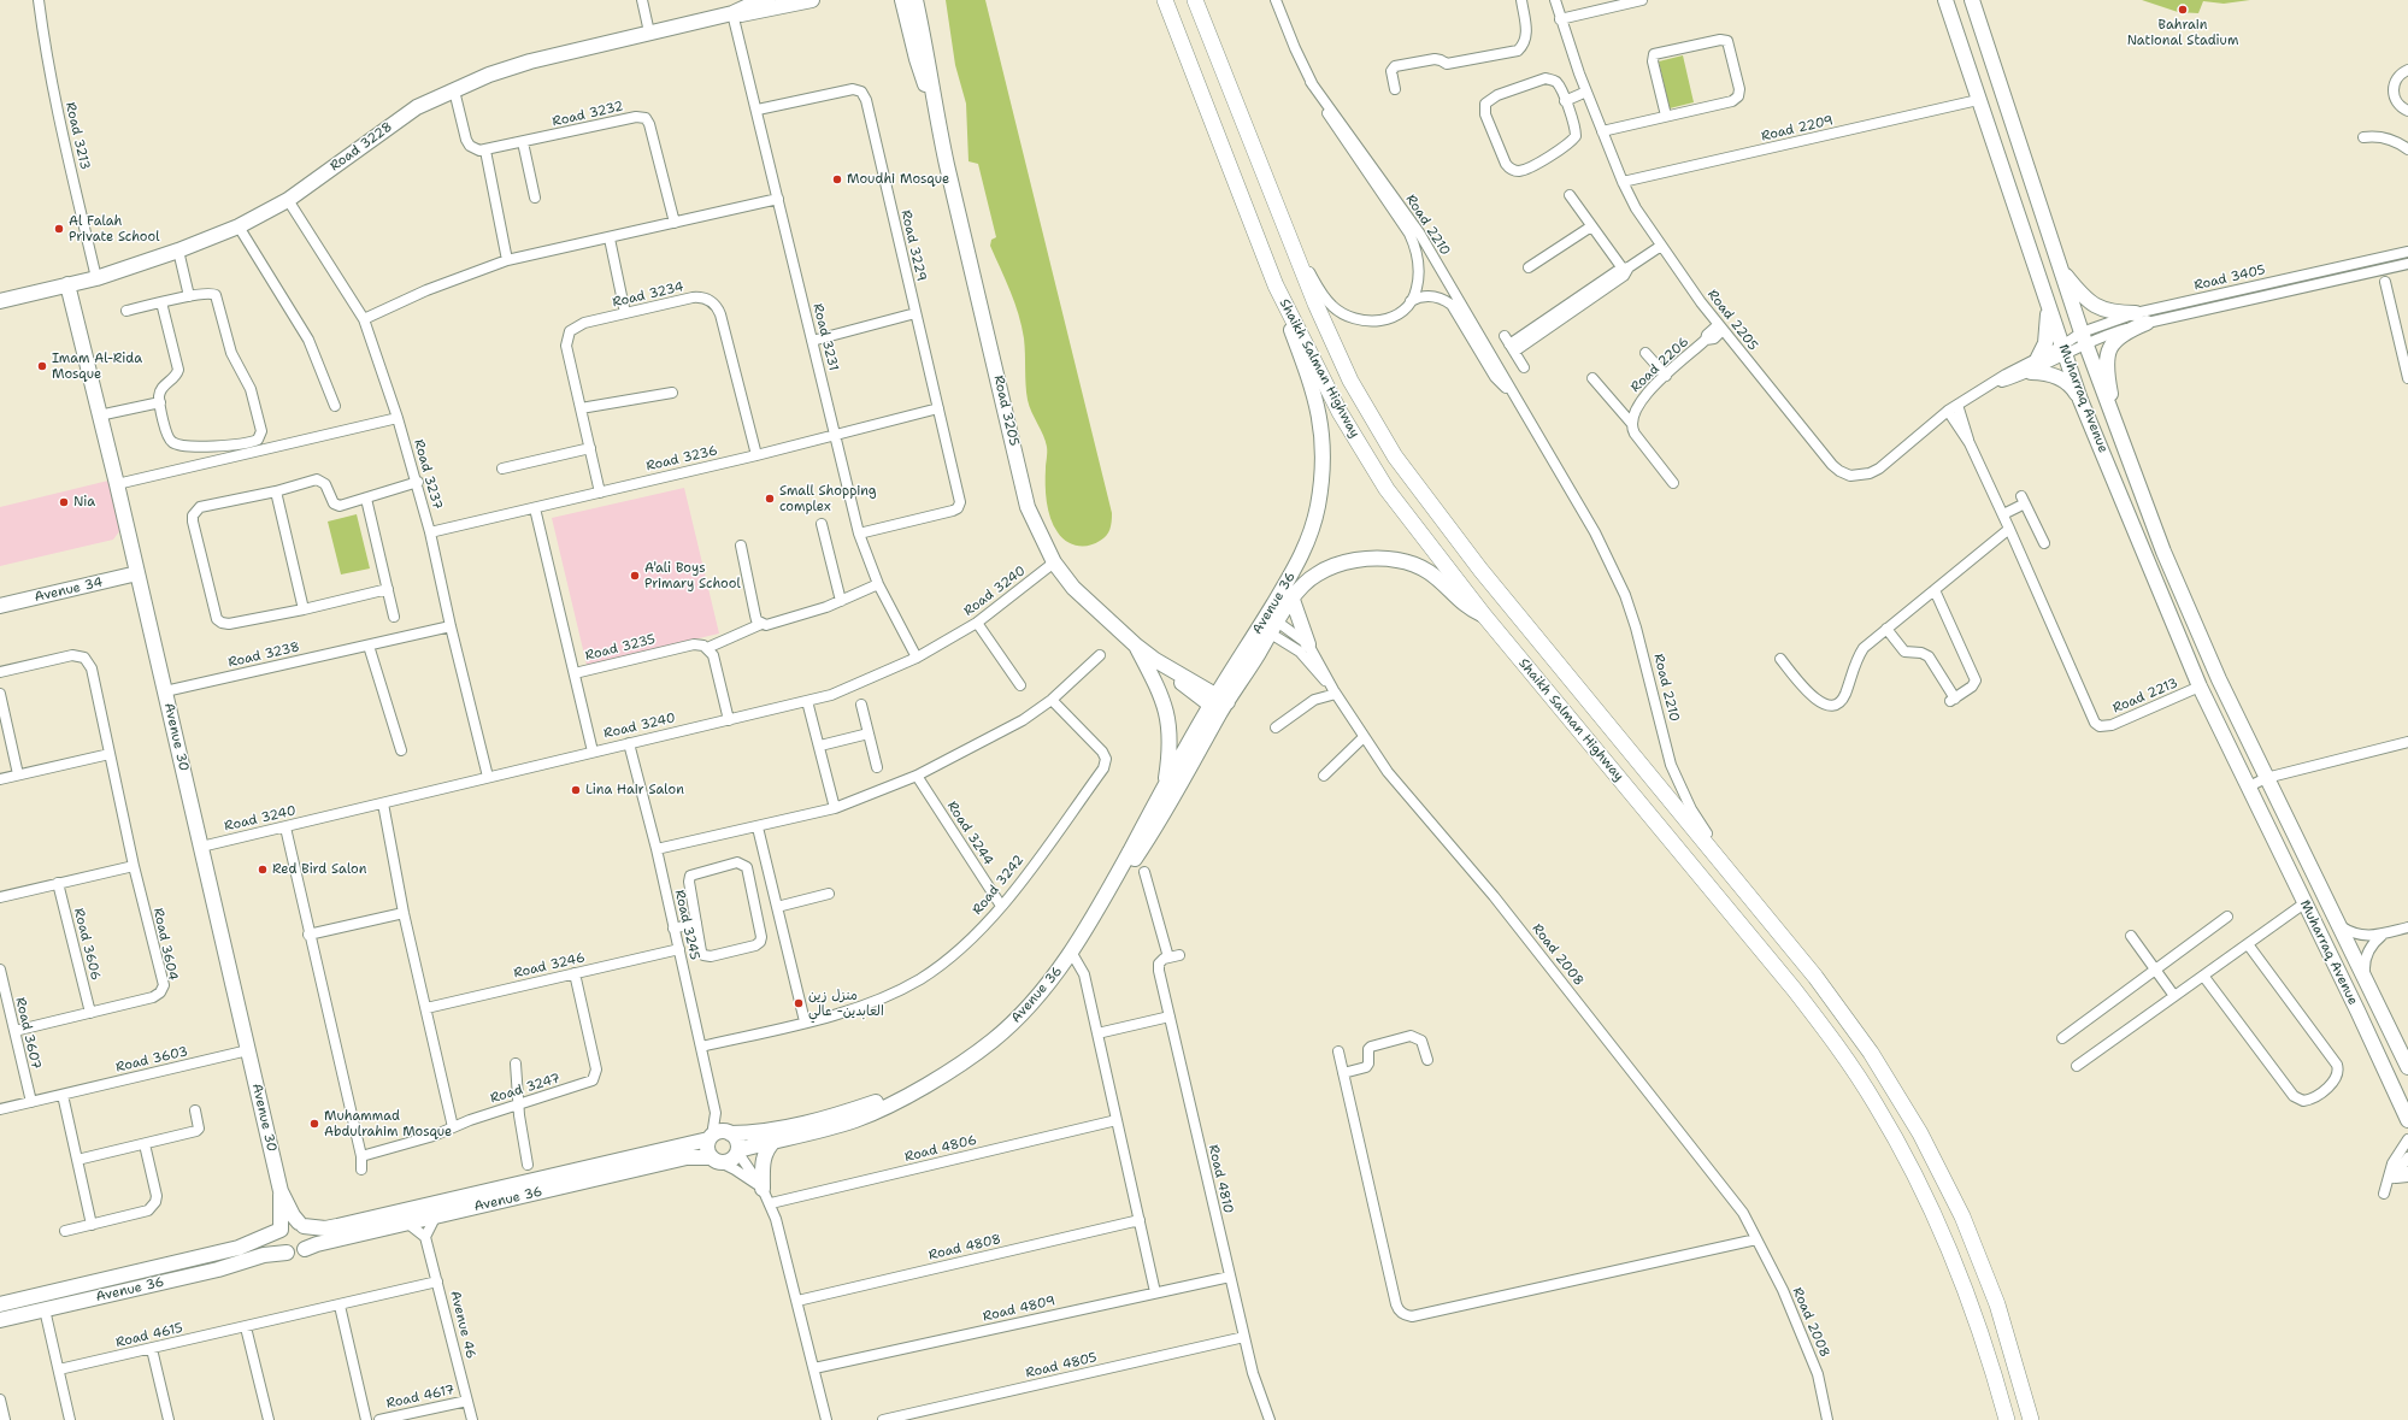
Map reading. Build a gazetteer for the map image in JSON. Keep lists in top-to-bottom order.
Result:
{
  "streets": {
    "main road": ["Shaikh Salman Highway"],
    "street": [
      "Road 3232",
      "Road 2209",
      "Road 3213",
      "Road 3228",
      "Road 2210",
      "Road 3229",
      "Road 3405",
      "Road 3234",
      "Road 2205",
      "Road 3231",
      "Road 2206",
      "Muharraq Avenue",
      "Road 3205",
      "Road 3236",
      "Road 3237",
      "Avenue 34",
      "Road 3240",
      "Avenue 36",
      "Road 3235",
      "Road 3238",
      "Road 2213",
      "Avenue 30",
      "Road 3244",
      "Road 3242",
      "Road 3245",
      "Road 3606",
      "Road 3604",
      "Road 2008",
      "Road 3246",
      "Road 3607",
      "Road 3603",
      "Road 3247",
      "Road 4806",
      "Road 4810",
      "Road 4808",
      "Road 4809",
      "Avenue 46",
      "Road 4615",
      "Road 4805",
      "Road 4617"
    ]
  },
  "crossings": [
    ["Road 2209", "Road 2205"],
    ["Road 2209", "Muharraq Avenue"],
    ["Road 3213", "Road 3228"],
    ["Road 3228", "Road 3231"],
    ["Road 3228", "Road 3237"],
    ["Road 3228", "Avenue 30"],
    ["Road 2210", "Shaikh Salman Highway"],
    ["Road 3229", "Road 3231"],
    ["Road 3229", "Road 3236"],
    ["Road 3405", "Road 2205"],
    ["Road 3405", "Muharraq Avenue"],
    ["Road 3234", "Road 3236"],
    ["Road 2205", "Road 2206"],
    ["Road 2205", "Muharraq Avenue"],
    ["Road 3231", "Road 3236"],
    ["Road 3231", "Road 3240"],
    ["Shaikh Salman Highway", "Avenue 36"],
    ["Muharraq Avenue", "Road 2213"],
    ["Road 3205", "Road 3240"],
    ["Road 3205", "Avenue 36"],
    ["Road 3236", "Road 3237"],
    ["Road 3236", "Road 3235"],
    ["Road 3237", "Road 3240"],
    ["Road 3237", "Road 3238"],
    ["Avenue 34", "Avenue 30"],
    ["Road 3240", "Avenue 30"],
    ["Road 3240", "Road 3245"],
    ["Avenue 36", "Avenue 30"],
    ["Avenue 36", "Road 3245"],
    ["Avenue 36", "Road 2008"],
    ["Road 3238", "Avenue 30"],
    ["Avenue 30", "Road 3603"],
    ["Road 3244", "Road 3242"],
    ["Road 3242", "Road 3245"],
    ["Road 3245", "Road 3246"],
    ["Road 3606", "Road 3604"],
    ["Road 3604", "Road 3607"],
    ["Road 3246", "Road 3247"],
    ["Road 3607", "Road 3603"],
    ["Road 4810", "Road 4809"],
    ["Road 4810", "Road 4805"],
    ["Avenue 46", "Road 4615"],
    ["Avenue 46", "Road 4617"]
  ],
  "places": [
    "Bahrain National Stadium",
    "Moudhi Mosque",
    "Al Falah Private School",
    "Imam Al-Rida Mosque",
    "Small Shopping complex",
    "Nia",
    "A'ali Boys Primary School",
    "Lina Hair Salon",
    "Red Bird Salon",
    "منزل زين العابدين- عالي",
    "Muhammad Abdulrahim Mosque"
  ]
}
